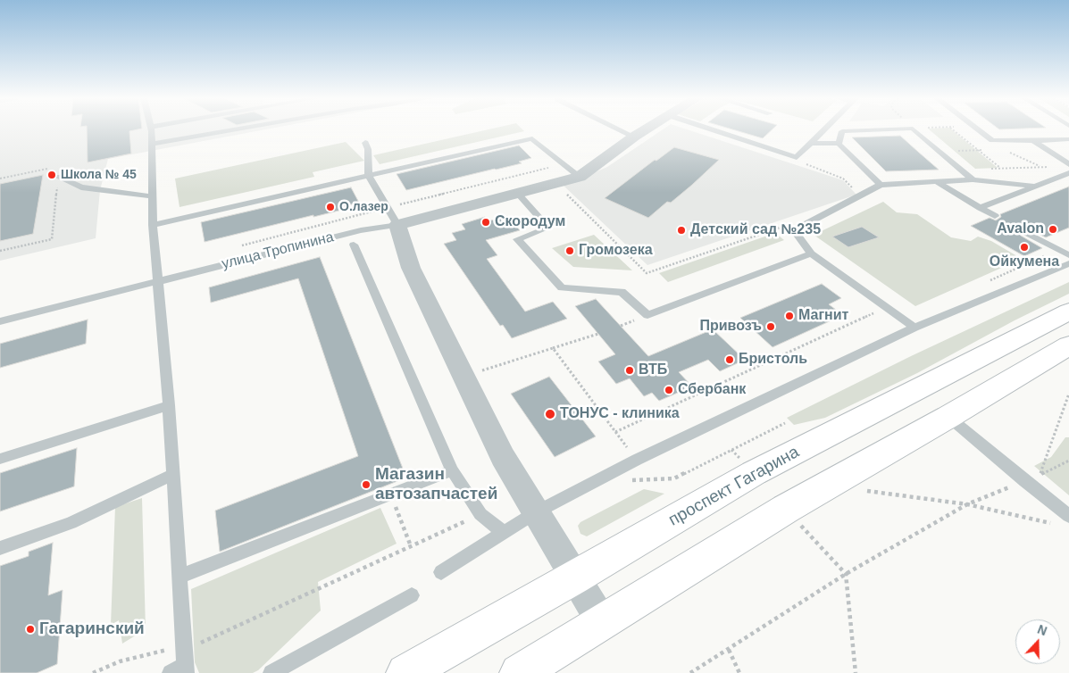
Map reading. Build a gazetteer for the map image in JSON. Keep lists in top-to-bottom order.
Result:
{
  "streets": {
    "main road": ["проспект Гагарина"],
    "lane": ["улица Тропинина"]
  },
  "places": [
    "Школа № 45",
    "О.лазер",
    "Скородум",
    "Avalon",
    "Детский сад №235",
    "Ойкумена",
    "Громозека",
    "Магнит",
    "Привозъ",
    "Бристоль",
    "ВТБ",
    "Сбербанк",
    "ТОНУС - клиника",
    "Магазин автозапчастей",
    "Гагаринский"
  ],
  "north": "top"
}
